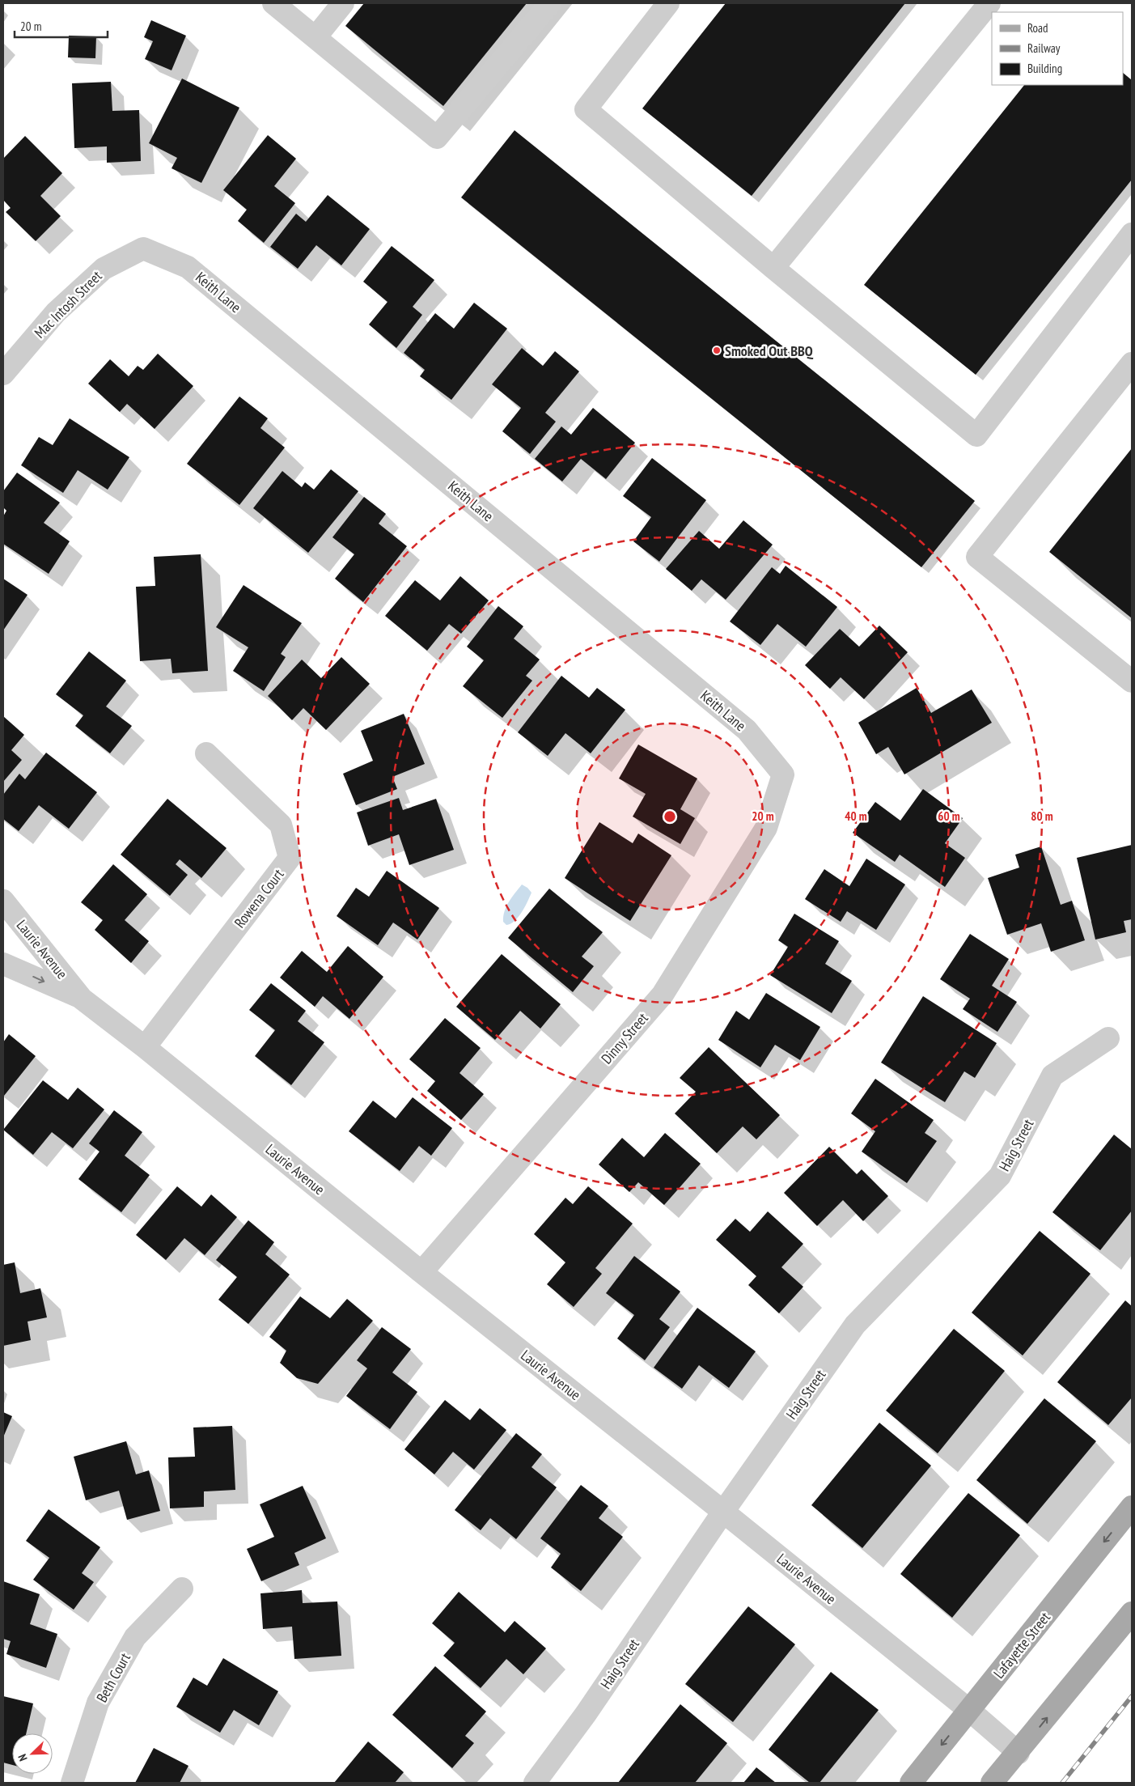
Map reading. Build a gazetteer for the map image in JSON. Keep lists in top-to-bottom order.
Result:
{
  "streets": {
    "main road": ["Lafayette Street"],
    "street": [
      "Keith Lane",
      "Mac Intosh Street",
      "Rowena Court",
      "Laurie Avenue",
      "Dinny Street",
      "Haig Street",
      "Beth Court"
    ]
  },
  "crossings": [
    ["Keith Lane", "Mac Intosh Street"],
    ["Keith Lane", "Dinny Street"],
    ["Rowena Court", "Laurie Avenue"],
    ["Laurie Avenue", "Dinny Street"],
    ["Laurie Avenue", "Haig Street"],
    ["Laurie Avenue", "Lafayette Street"]
  ],
  "places": ["Smoked Out BBQ"],
  "legend": ["Road", "Railway", "Building"],
  "scale_bar": "20 m",
  "north": "bottom left",
  "rings": [
    "20 m",
    "40 m",
    "60 m",
    "80 m"
  ]
}
